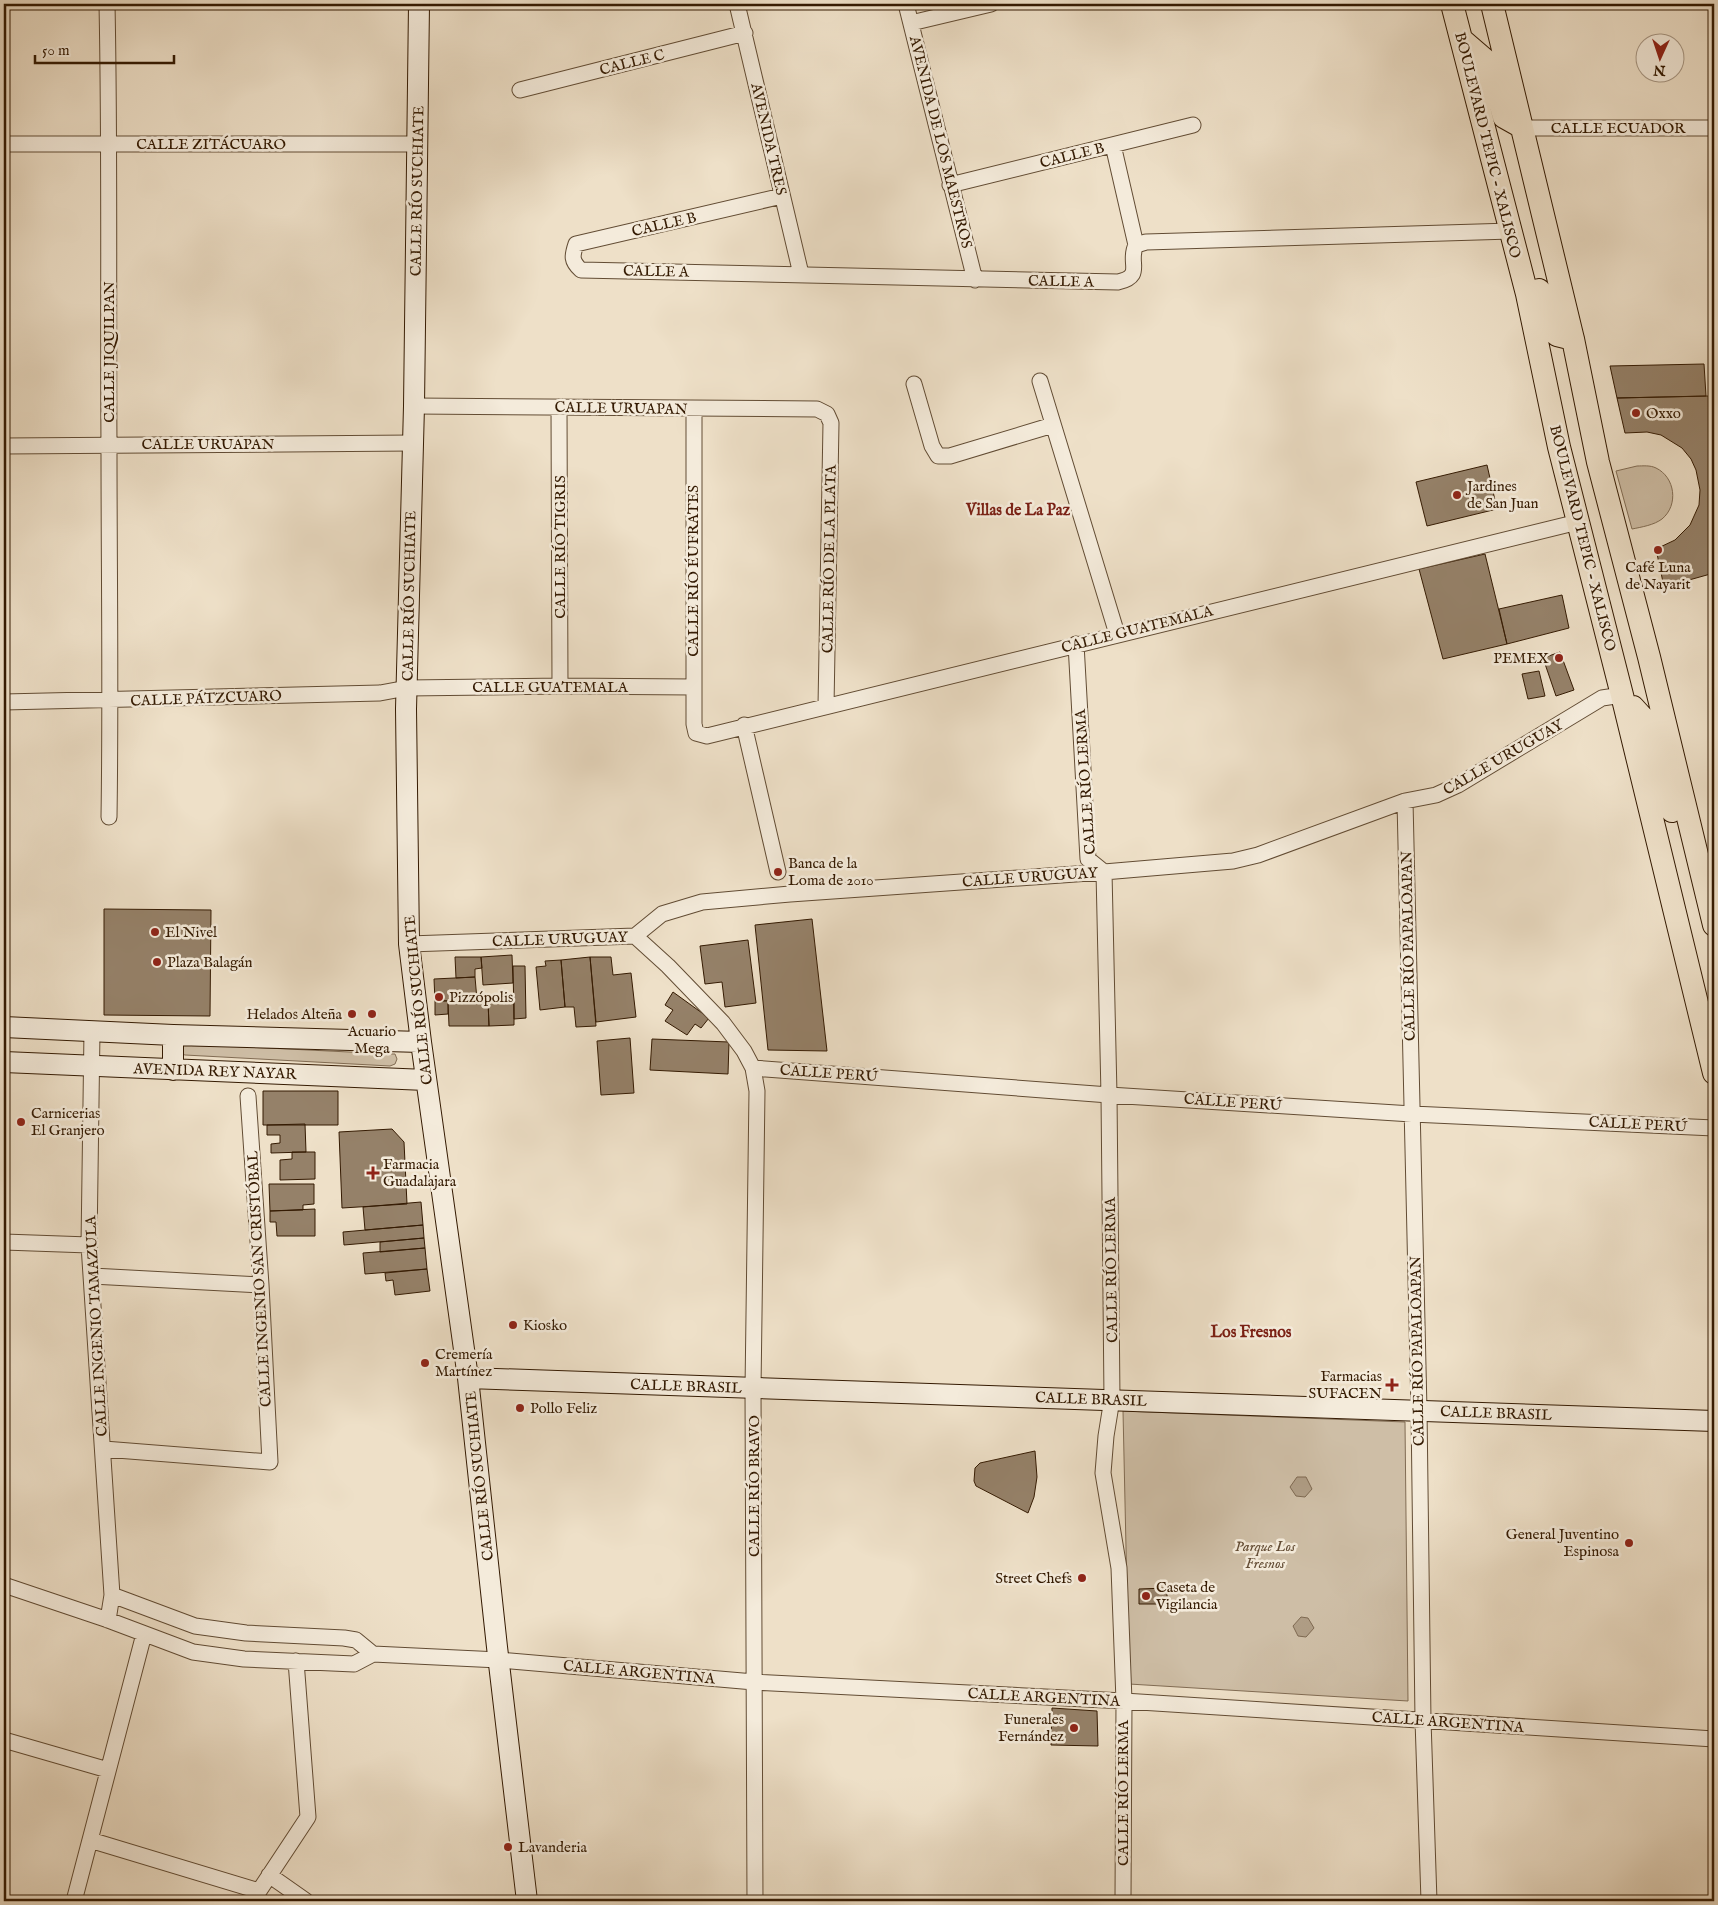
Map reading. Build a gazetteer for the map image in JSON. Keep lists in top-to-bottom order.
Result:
{
  "streets": {
    "main road": [
      "BOULEVARD TEPIC - XALISCO",
      "CALLE RÍO SUCHIATE",
      "AVENIDA REY NAYAR",
      "CALLE BRASIL"
    ],
    "street": [
      "CALLE C",
      "CALLE ECUADOR",
      "AVENIDA TRES",
      "AVENIDA DE LOS MAESTROS",
      "CALLE ZITÁCUARO",
      "CALLE B",
      "CALLE A",
      "CALLE JIQUILPAN",
      "CALLE URUAPAN",
      "CALLE RÍO TIGRIS",
      "CALLE RÍO DE LA PLATA",
      "CALLE RÍO ÉUFRATES",
      "CALLE GUATEMALA",
      "CALLE PÁTZCUARO",
      "CALLE URUGUAY",
      "CALLE RÍO LERMA",
      "CALLE RÍO PAPALOAPAN",
      "CALLE PERÚ",
      "CALLE INGENIO SAN CRISTÓBAL",
      "CALLE INGENIO TAMAZULA",
      "CALLE RÍO BRAVO",
      "CALLE ARGENTINA"
    ]
  },
  "crossings": [
    ["CALLE C", "AVENIDA TRES"],
    ["AVENIDA TRES", "CALLE B"],
    ["AVENIDA TRES", "CALLE A"],
    ["AVENIDA DE LOS MAESTROS", "CALLE B"],
    ["AVENIDA DE LOS MAESTROS", "CALLE A"],
    ["CALLE ZITÁCUARO", "CALLE RÍO SUCHIATE"],
    ["CALLE ZITÁCUARO", "CALLE JIQUILPAN"],
    ["BOULEVARD TEPIC - XALISCO", "CALLE GUATEMALA"],
    ["BOULEVARD TEPIC - XALISCO", "CALLE URUGUAY"],
    ["CALLE B", "CALLE A"],
    ["CALLE RÍO SUCHIATE", "CALLE URUAPAN"],
    ["CALLE RÍO SUCHIATE", "CALLE GUATEMALA"],
    ["CALLE RÍO SUCHIATE", "CALLE PÁTZCUARO"],
    ["CALLE RÍO SUCHIATE", "CALLE URUGUAY"],
    ["CALLE RÍO SUCHIATE", "AVENIDA REY NAYAR"],
    ["CALLE RÍO SUCHIATE", "CALLE BRASIL"],
    ["CALLE RÍO SUCHIATE", "CALLE ARGENTINA"],
    ["CALLE JIQUILPAN", "CALLE URUAPAN"],
    ["CALLE JIQUILPAN", "CALLE PÁTZCUARO"],
    ["CALLE URUAPAN", "CALLE RÍO TIGRIS"],
    ["CALLE URUAPAN", "CALLE RÍO DE LA PLATA"],
    ["CALLE URUAPAN", "CALLE RÍO ÉUFRATES"],
    ["CALLE RÍO TIGRIS", "CALLE GUATEMALA"],
    ["CALLE RÍO DE LA PLATA", "CALLE GUATEMALA"],
    ["CALLE RÍO ÉUFRATES", "CALLE GUATEMALA"],
    ["CALLE GUATEMALA", "CALLE PÁTZCUARO"],
    ["CALLE GUATEMALA", "CALLE RÍO LERMA"],
    ["CALLE URUGUAY", "CALLE RÍO LERMA"],
    ["CALLE URUGUAY", "CALLE RÍO PAPALOAPAN"],
    ["CALLE URUGUAY", "CALLE RÍO BRAVO"],
    ["CALLE RÍO LERMA", "CALLE PERÚ"],
    ["CALLE RÍO LERMA", "CALLE BRASIL"],
    ["CALLE RÍO LERMA", "CALLE ARGENTINA"],
    ["CALLE RÍO PAPALOAPAN", "CALLE PERÚ"],
    ["CALLE RÍO PAPALOAPAN", "CALLE BRASIL"],
    ["CALLE RÍO PAPALOAPAN", "CALLE ARGENTINA"],
    ["AVENIDA REY NAYAR", "CALLE INGENIO TAMAZULA"],
    ["CALLE PERÚ", "CALLE RÍO BRAVO"],
    ["CALLE INGENIO SAN CRISTÓBAL", "CALLE INGENIO TAMAZULA"],
    ["CALLE BRASIL", "CALLE RÍO BRAVO"],
    ["CALLE RÍO BRAVO", "CALLE ARGENTINA"]
  ],
  "districts": ["Villas de La Paz", "Los Fresnos"],
  "parks": ["Parque Los Fresnos"],
  "places": {
    "other": [
      "Oxxo",
      "Jardines de San Juan",
      "Café Luna de Nayarit",
      "PEMEX",
      "Banca de la Loma de 2010",
      "El Nivel",
      "Plaza Balagán",
      "Pizzópolis",
      "Helados Alteña",
      "Acuario Mega",
      "Carnicerias El Granjero",
      "Kiosko",
      "Cremería Martínez",
      "Pollo Feliz",
      "General Juventino Espinosa",
      "Street Chefs",
      "Caseta de Vigilancia",
      "Funerales Fernández",
      "Lavanderia"
    ],
    "health": ["Farmacia Guadalajara", "Farmacias SUFACEN"]
  },
  "scale_bar": "50 m",
  "north": "bottom"
}
